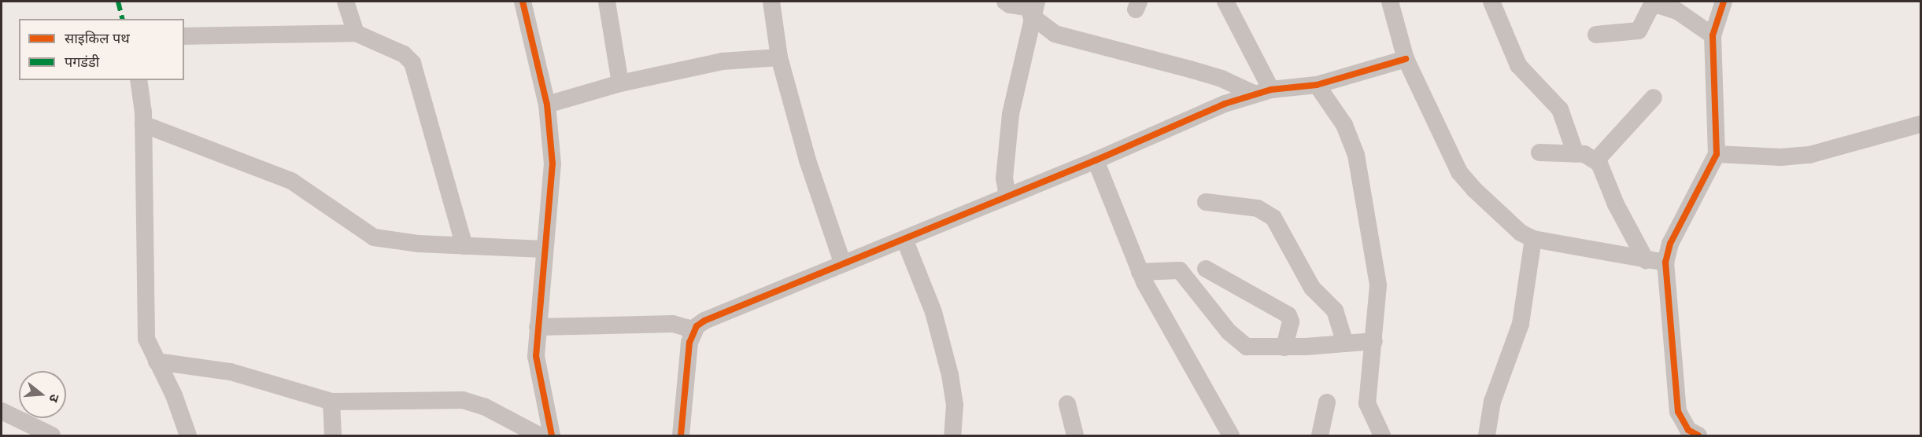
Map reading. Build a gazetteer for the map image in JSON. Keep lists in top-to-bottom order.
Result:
{
  "legend": ["साइकिल पथ", "पगडंडी"],
  "north": "right"
}
